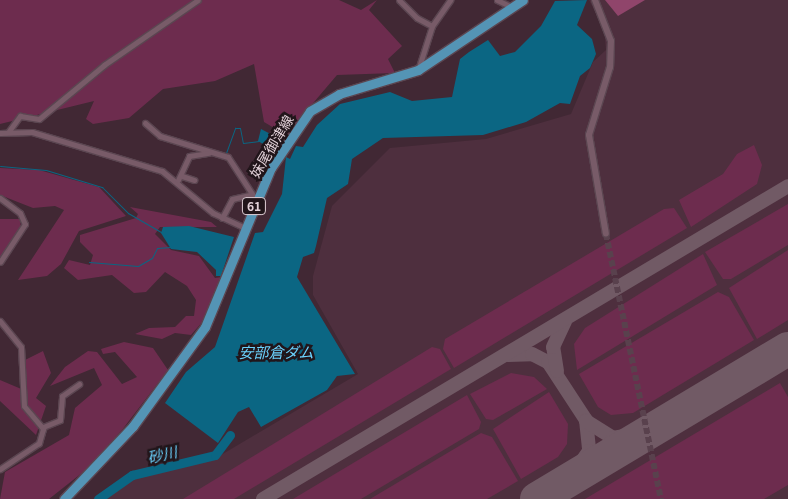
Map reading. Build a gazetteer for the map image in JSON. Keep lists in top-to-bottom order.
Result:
{
  "streets": {
    "main road": ["妹尾御津線", "61"]
  },
  "water": ["安部倉ダム", "砂川"]
}
